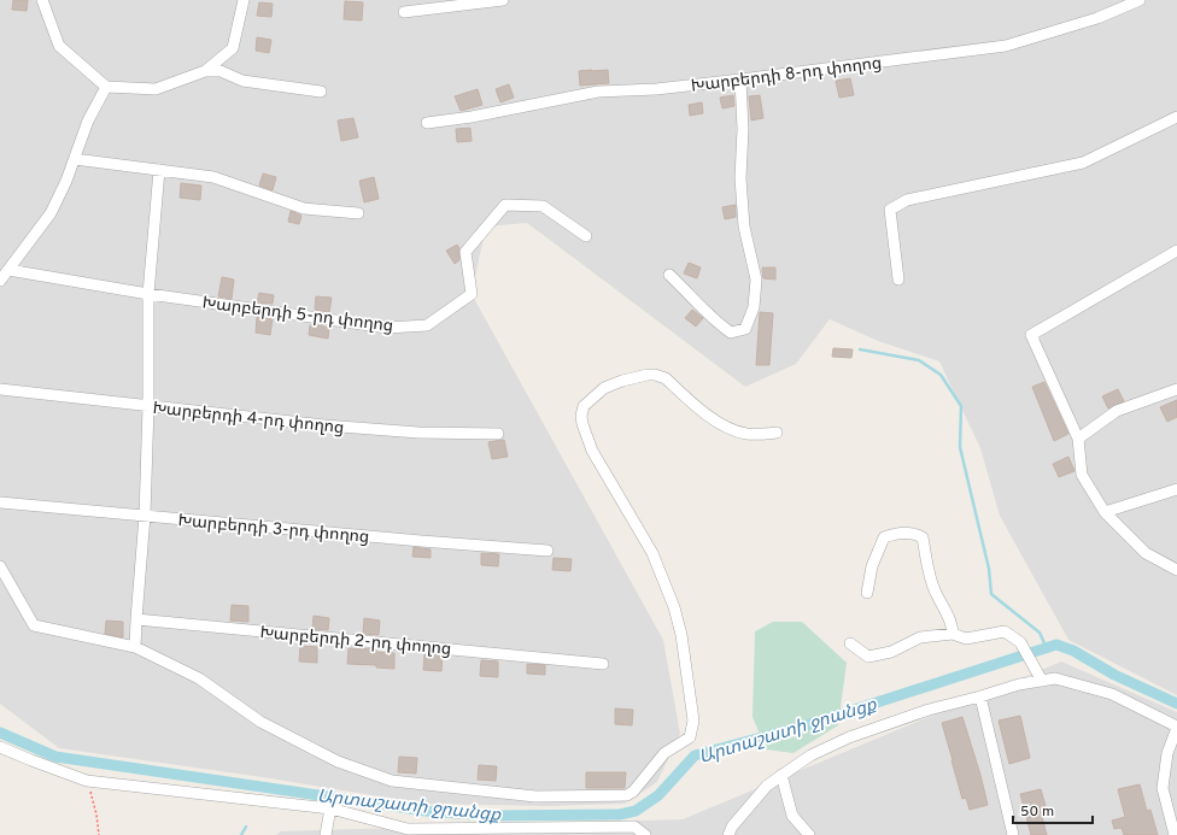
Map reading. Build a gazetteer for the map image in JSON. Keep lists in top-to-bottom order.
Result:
{
  "streets": {
    "street": [
      "Խարբերդի 8-րդ փողոց",
      "Խարբերդի 5-րդ փողոց",
      "Խարբերդի 4-րդ փողոց",
      "Խարբերդի 3-րդ փողոց",
      "Խարբերդի 2-րդ փողոց"
    ]
  },
  "water": ["Արտաշատի ջրանցք"],
  "scale_bar": "50 m"
}
